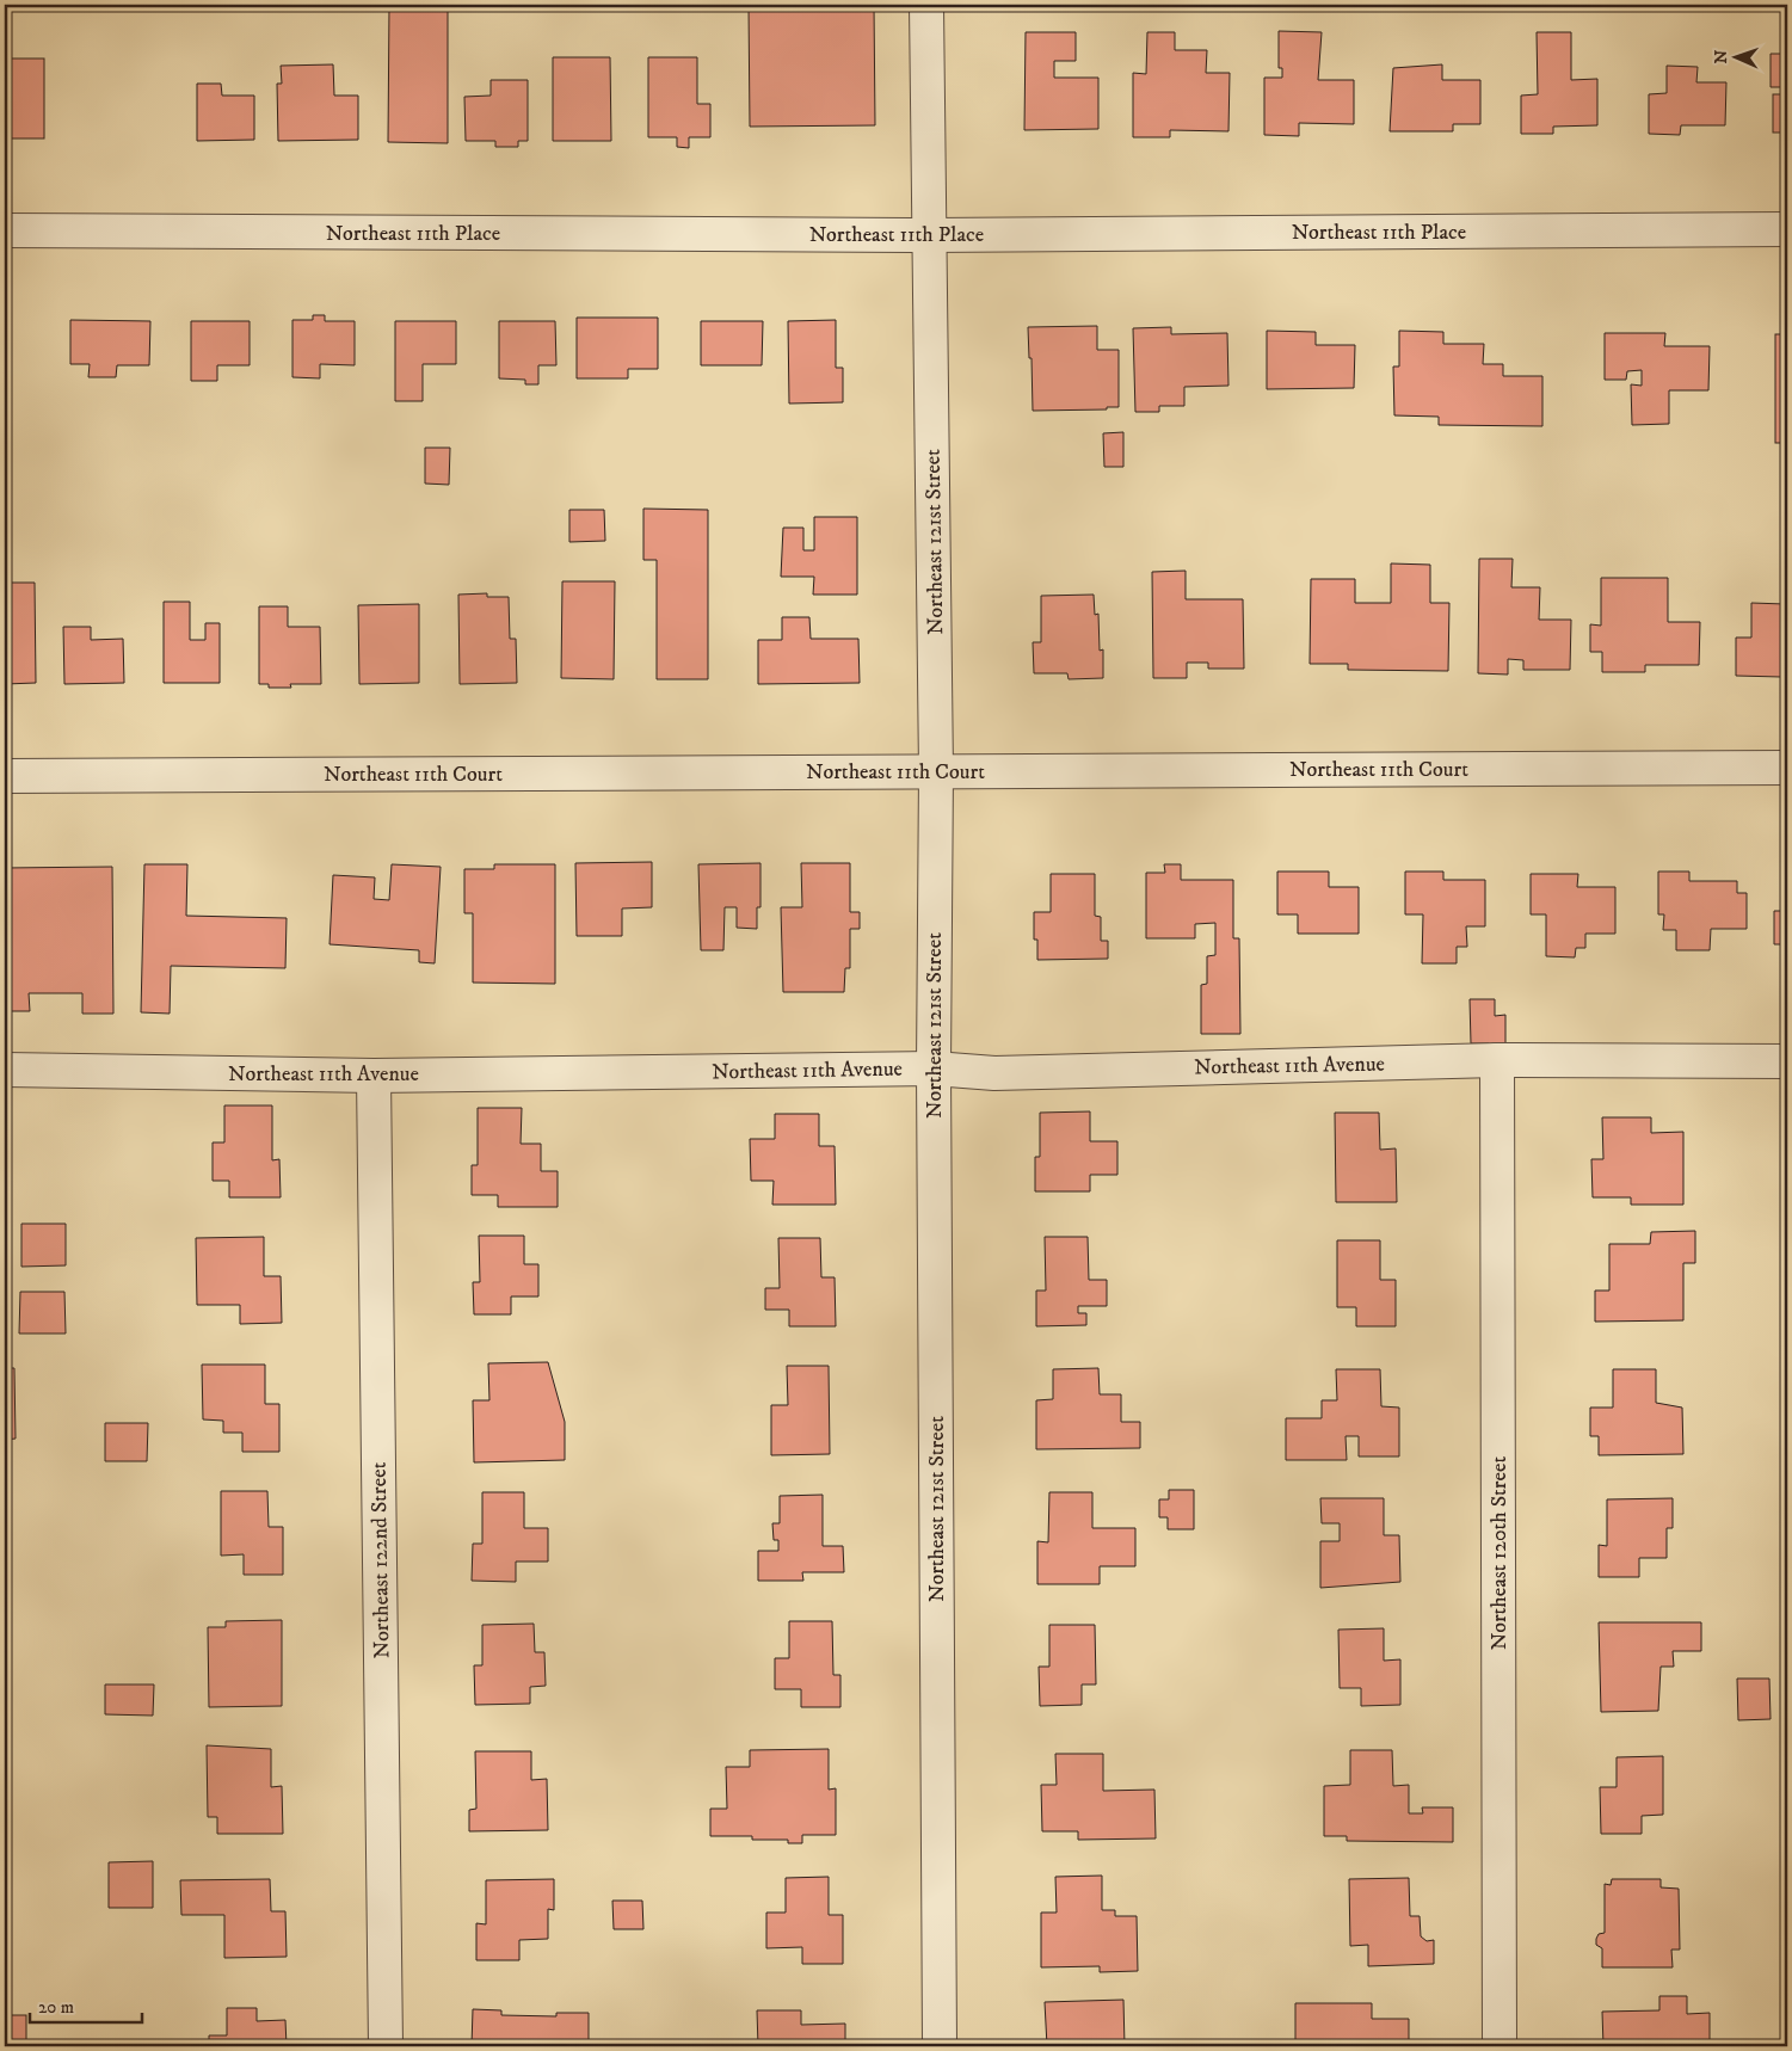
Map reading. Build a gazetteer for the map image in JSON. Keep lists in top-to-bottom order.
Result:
{
  "streets": {
    "street": [
      "Northeast 11th Place",
      "Northeast 121st Street",
      "Northeast 11th Court",
      "Northeast 11th Avenue",
      "Northeast 120th Street",
      "Northeast 122nd Street"
    ]
  },
  "crossings": [
    ["Northeast 11th Place", "Northeast 121st Street"],
    ["Northeast 121st Street", "Northeast 11th Court"],
    ["Northeast 121st Street", "Northeast 11th Avenue"],
    ["Northeast 11th Avenue", "Northeast 120th Street"],
    ["Northeast 11th Avenue", "Northeast 122nd Street"]
  ],
  "scale_bar": "20 m",
  "north": "left"
}
